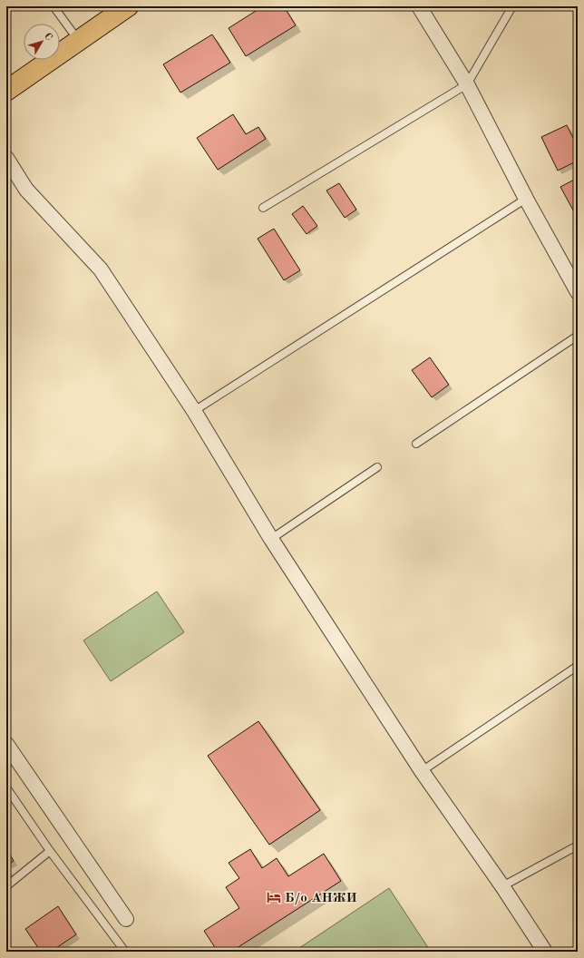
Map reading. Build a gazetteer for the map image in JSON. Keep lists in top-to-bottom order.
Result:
{
  "places": {
    "hotel": ["Б/о АНЖИ"]
  },
  "north": "top right"
}
